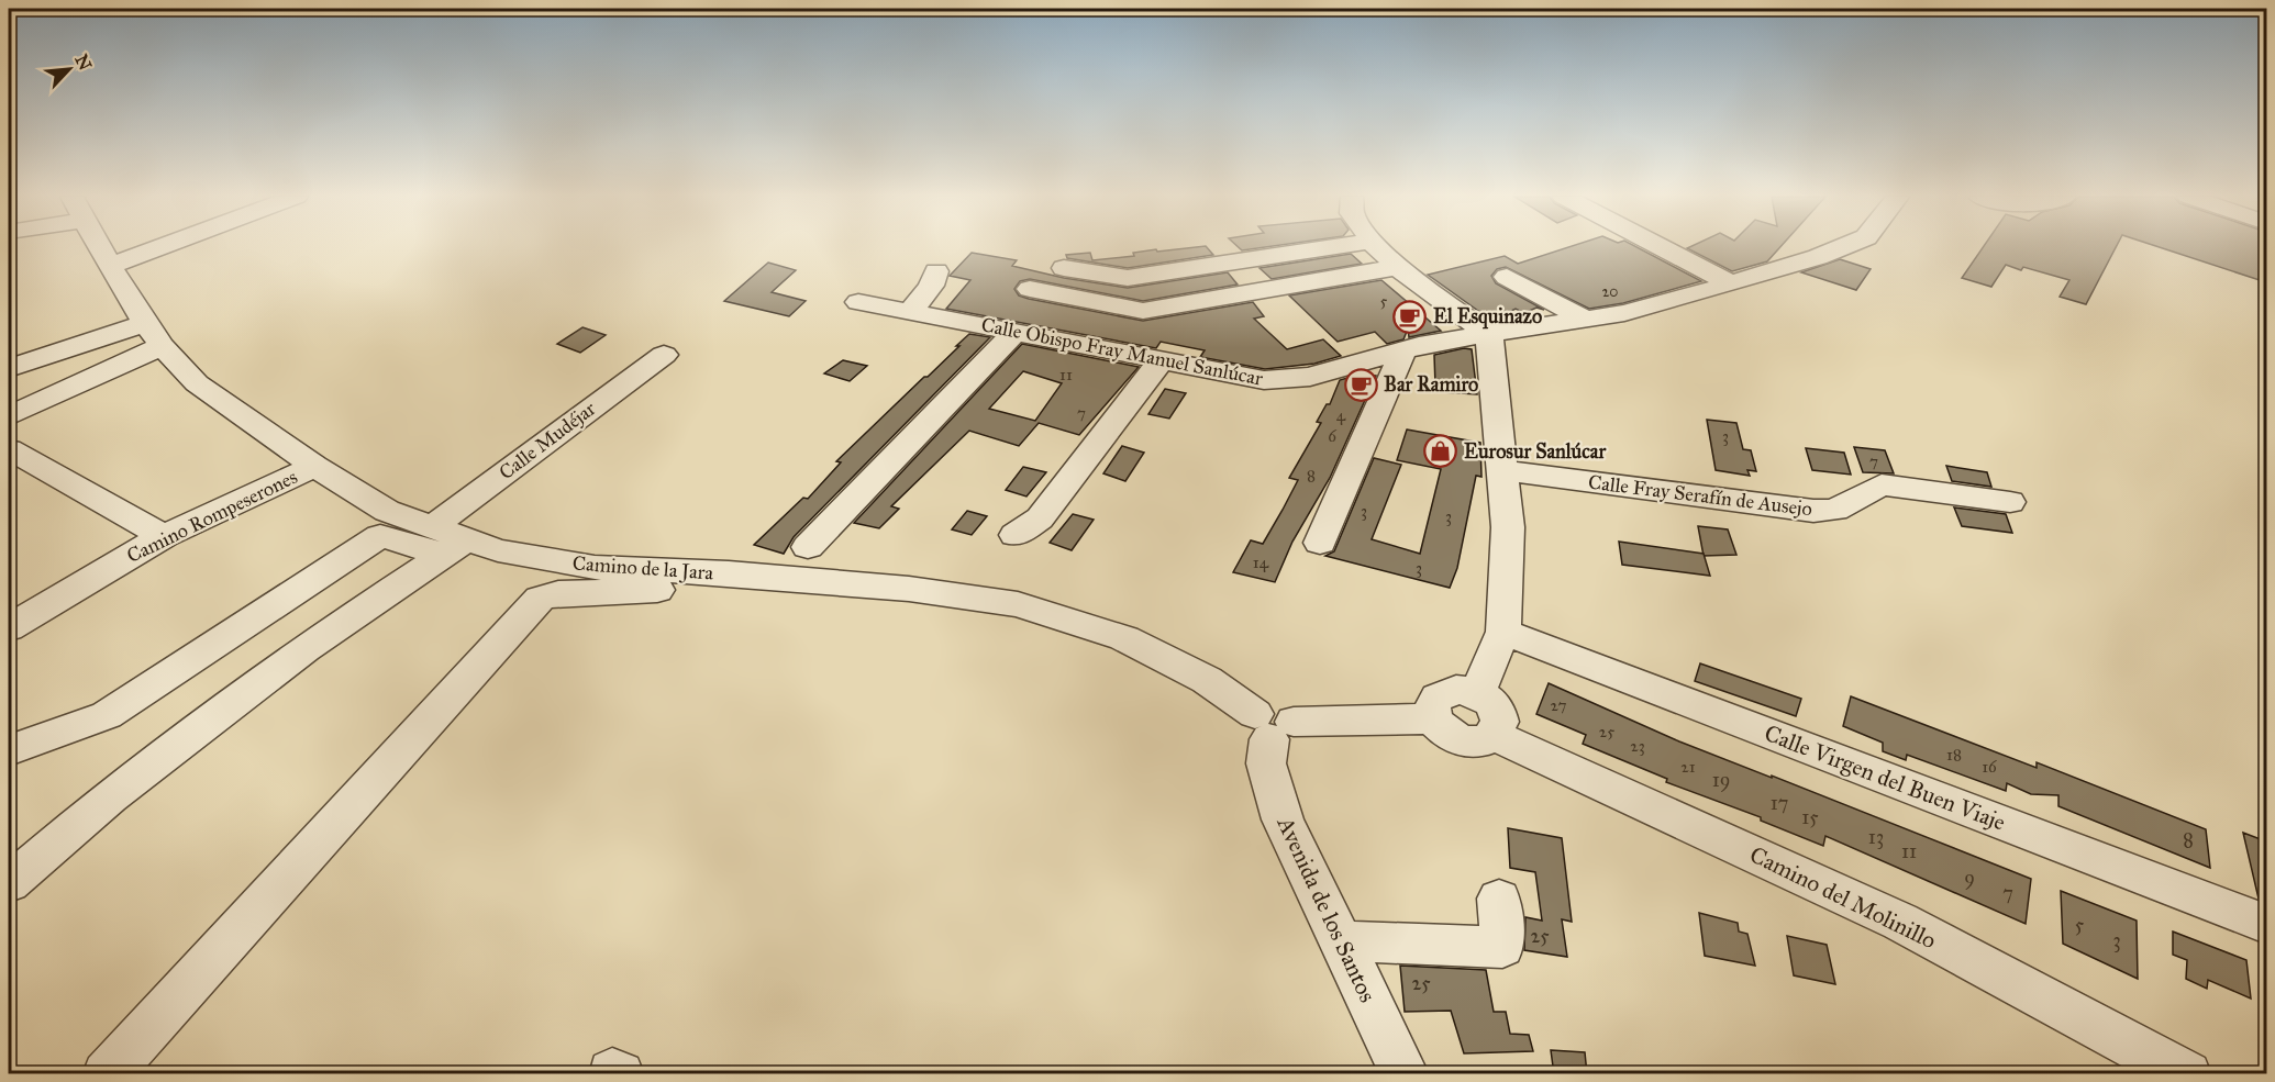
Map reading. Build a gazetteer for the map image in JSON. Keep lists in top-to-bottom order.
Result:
{
  "streets": {
    "street": [
      "Calle Obispo Fray Manuel Sanlúcar",
      "Calle Mudéjar",
      "Calle Fray Serafín de Ausejo",
      "Camino Rompeserones",
      "Camino de la Jara",
      "Calle Virgen del Buen Viaje",
      "Camino del Molinillo",
      "Avenida de los Santos"
    ]
  },
  "crossings": [
    ["Calle Mudéjar", "Camino de la Jara"],
    ["Camino Rompeserones", "Camino de la Jara"],
    ["Camino de la Jara", "Avenida de los Santos"]
  ],
  "places": {
    "cafe": ["El Esquinazo", "Bar Ramiro"],
    "shop": ["Eurosur Sanlúcar"]
  },
  "house_numbers": [
    "20",
    "5",
    "11",
    "7",
    "4",
    "6",
    "3",
    "7",
    "8",
    "3",
    "3",
    "14",
    "3",
    "27",
    "25",
    "23",
    "18",
    "21",
    "16",
    "19",
    "17",
    "15",
    "13",
    "8",
    "11",
    "9",
    "7",
    "5",
    "25",
    "3",
    "25"
  ],
  "north": "top right"
}
